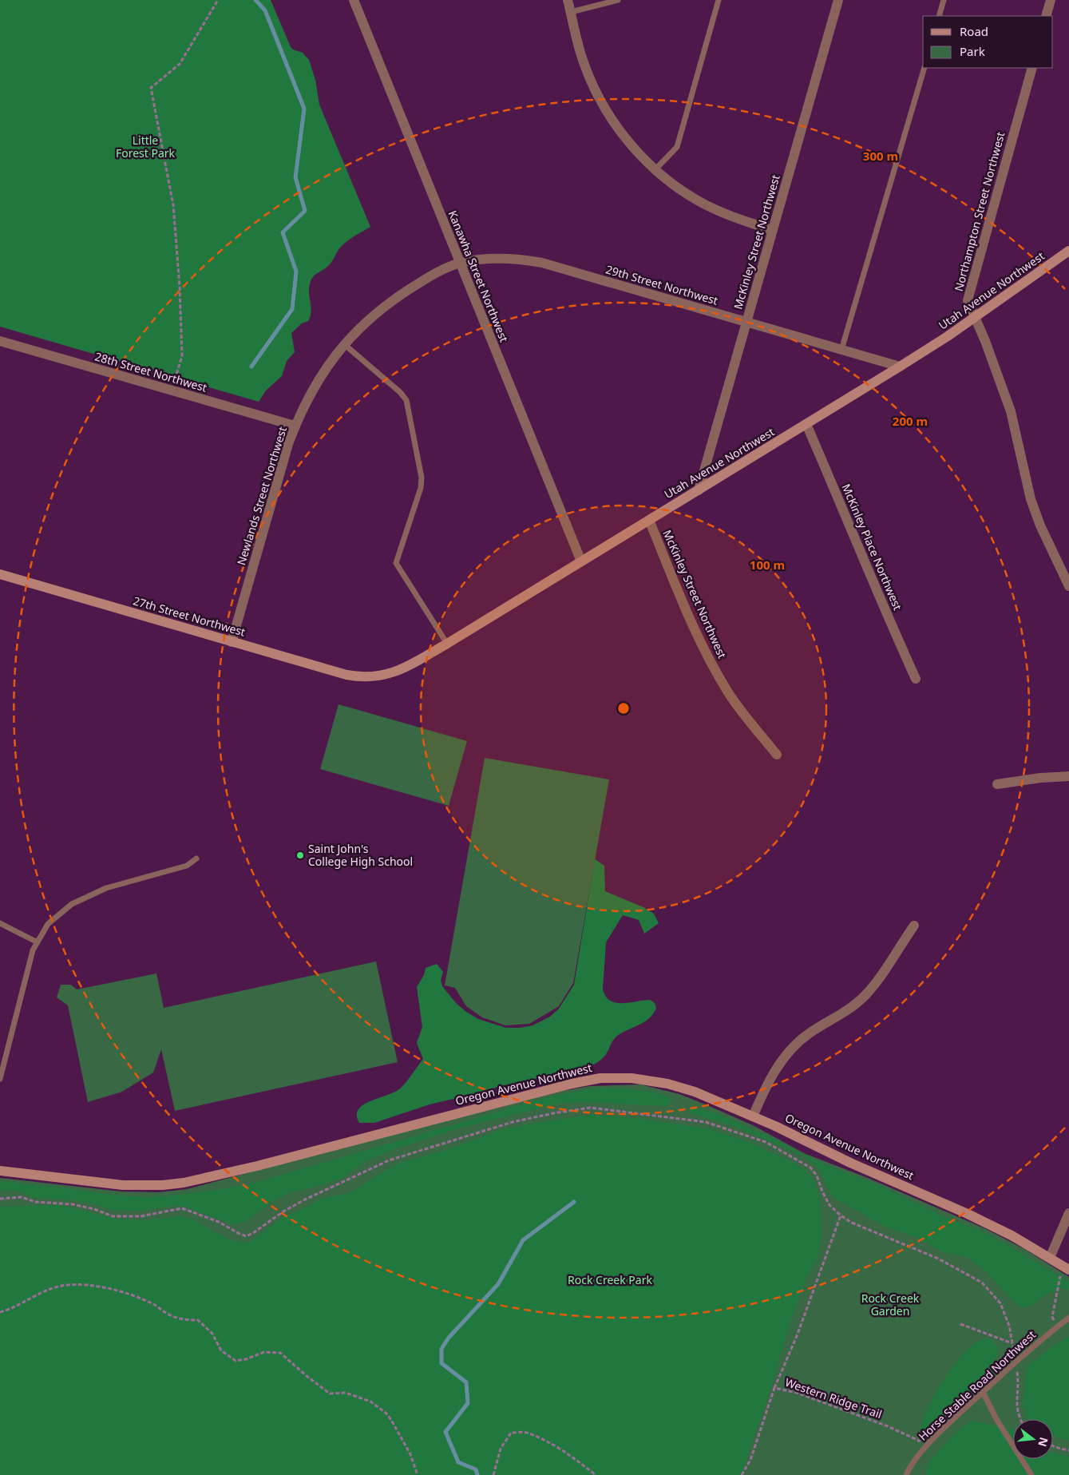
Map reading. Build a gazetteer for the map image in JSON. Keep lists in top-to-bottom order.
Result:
{
  "streets": {
    "street": [
      "Northampton Street Northwest",
      "McKinley Street Northwest",
      "Kanawha Street Northwest",
      "29th Street Northwest",
      "Utah Avenue Northwest",
      "28th Street Northwest",
      "Newlands Street Northwest",
      "McKinley Place Northwest",
      "27th Street Northwest",
      "Oregon Avenue Northwest"
    ],
    "lane": ["Horse Stable Road Northwest"],
    "path": ["Western Ridge Trail"]
  },
  "crossings": [
    ["Northampton Street Northwest", "Utah Avenue Northwest"],
    ["McKinley Street Northwest", "29th Street Northwest"],
    ["McKinley Street Northwest", "Utah Avenue Northwest"],
    ["Kanawha Street Northwest", "29th Street Northwest"],
    ["Kanawha Street Northwest", "Utah Avenue Northwest"],
    ["Kanawha Street Northwest", "Newlands Street Northwest"],
    ["29th Street Northwest", "Utah Avenue Northwest"],
    ["29th Street Northwest", "Newlands Street Northwest"],
    ["Utah Avenue Northwest", "McKinley Place Northwest"],
    ["Utah Avenue Northwest", "27th Street Northwest"],
    ["28th Street Northwest", "Newlands Street Northwest"],
    ["Newlands Street Northwest", "27th Street Northwest"],
    ["Horse Stable Road Northwest", "Western Ridge Trail"]
  ],
  "parks": ["Little Forest Park", "Rock Creek Park", "Rock Creek Garden"],
  "places": ["Saint John's College High School"],
  "legend": ["Road", "Park"],
  "north": "right",
  "rings": ["300 m", "200 m", "100 m"]
}
